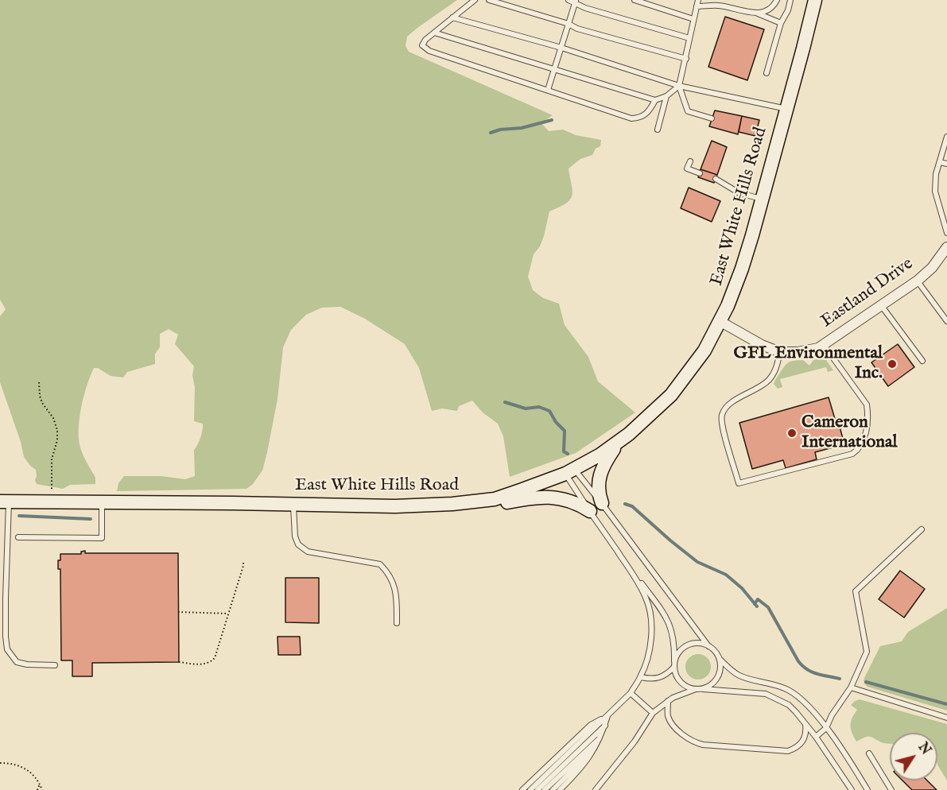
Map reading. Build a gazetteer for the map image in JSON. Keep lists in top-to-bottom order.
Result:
{
  "streets": {
    "main road": ["East White Hills Road"],
    "street": ["Eastland Drive"]
  },
  "crossings": [
    ["East White Hills Road", "Eastland Drive"]
  ],
  "places": ["GFL Environmental Inc.", "Cameron International"],
  "north": "top right"
}
